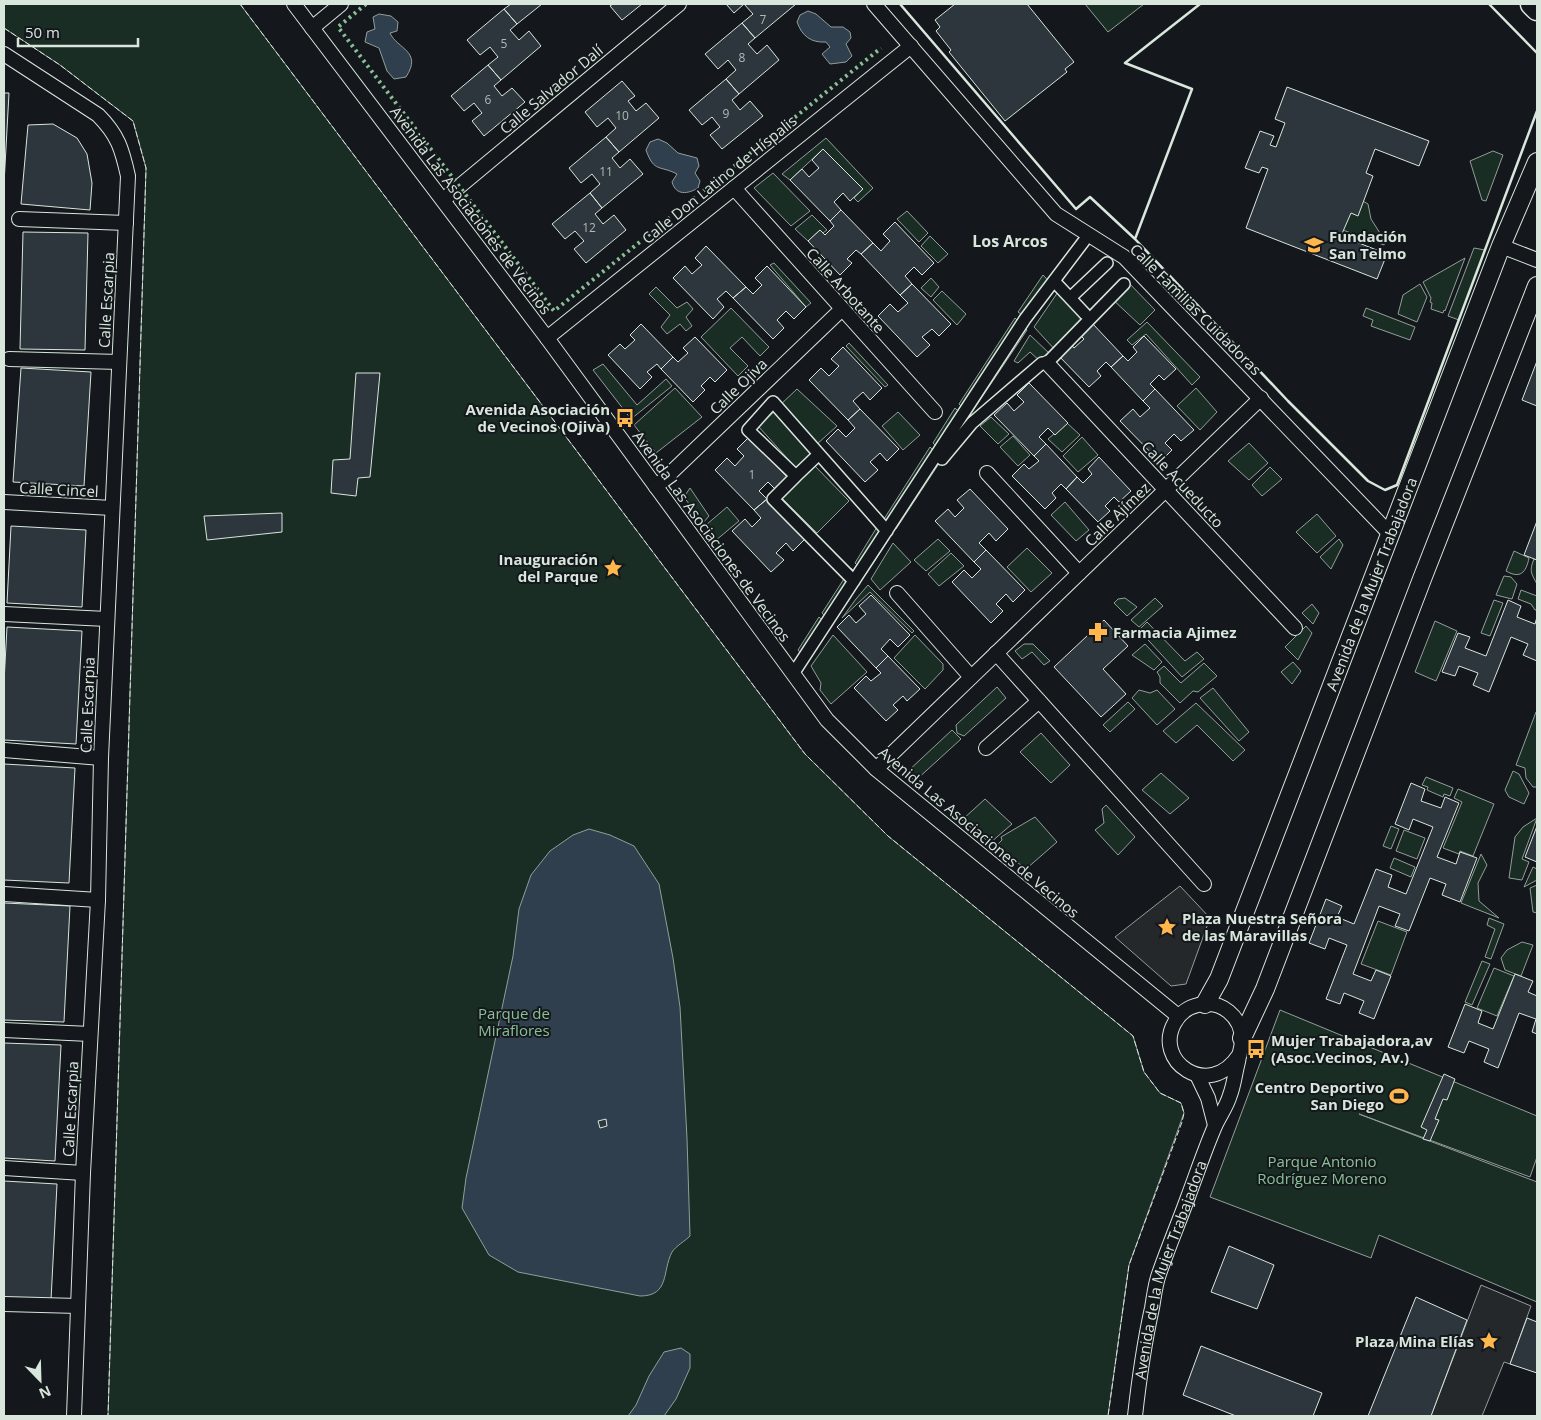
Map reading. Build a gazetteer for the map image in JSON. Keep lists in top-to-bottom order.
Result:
{
  "streets": {
    "street": [
      "Calle Salvador Dalí",
      "Calle Don Latino de Híspalis",
      "Avenida Las Asociaciones de Vecinos",
      "Calle Arbotante",
      "Calle Escarpia",
      "Calle Familias Cuidadoras",
      "Calle Ojiva",
      "Calle Acueducto",
      "Calle Cincel",
      "Calle Ajímez",
      "Avenida de la Mujer Trabajadora"
    ]
  },
  "crossings": [
    ["Calle Salvador Dalí", "Avenida Las Asociaciones de Vecinos"],
    ["Calle Don Latino de Híspalis", "Avenida Las Asociaciones de Vecinos"],
    ["Calle Don Latino de Híspalis", "Calle Arbotante"],
    ["Calle Don Latino de Híspalis", "Calle Familias Cuidadoras"],
    ["Avenida Las Asociaciones de Vecinos", "Calle Ojiva"],
    ["Avenida Las Asociaciones de Vecinos", "Calle Ajímez"],
    ["Avenida Las Asociaciones de Vecinos", "Avenida de la Mujer Trabajadora"],
    ["Calle Arbotante", "Calle Ojiva"],
    ["Calle Escarpia", "Calle Cincel"],
    ["Calle Familias Cuidadoras", "Calle Ajímez"],
    ["Calle Familias Cuidadoras", "Avenida de la Mujer Trabajadora"],
    ["Calle Acueducto", "Calle Ajímez"]
  ],
  "districts": ["Los Arcos"],
  "parks": ["Parque de Miraflores", "Parque Antonio Rodríguez Moreno"],
  "places": {
    "school or university": ["Fundación San Telmo"],
    "bus stop": ["Avenida Asociación de Vecinos (Ojiva)", "Mujer Trabajadora,av (Asoc.Vecinos, Av.)"],
    "place": ["Inauguración del Parque", "Plaza Nuestra Señora de las Maravillas", "Plaza Mina Elías"],
    "pharmacy": ["Farmacia Ajimez"],
    "sports": ["Centro Deportivo San Diego"]
  },
  "house_numbers": [
    "7",
    "5",
    "8",
    "6",
    "9",
    "10",
    "11",
    "12",
    "1"
  ],
  "scale_bar": "50 m",
  "north": "bottom right"
}
